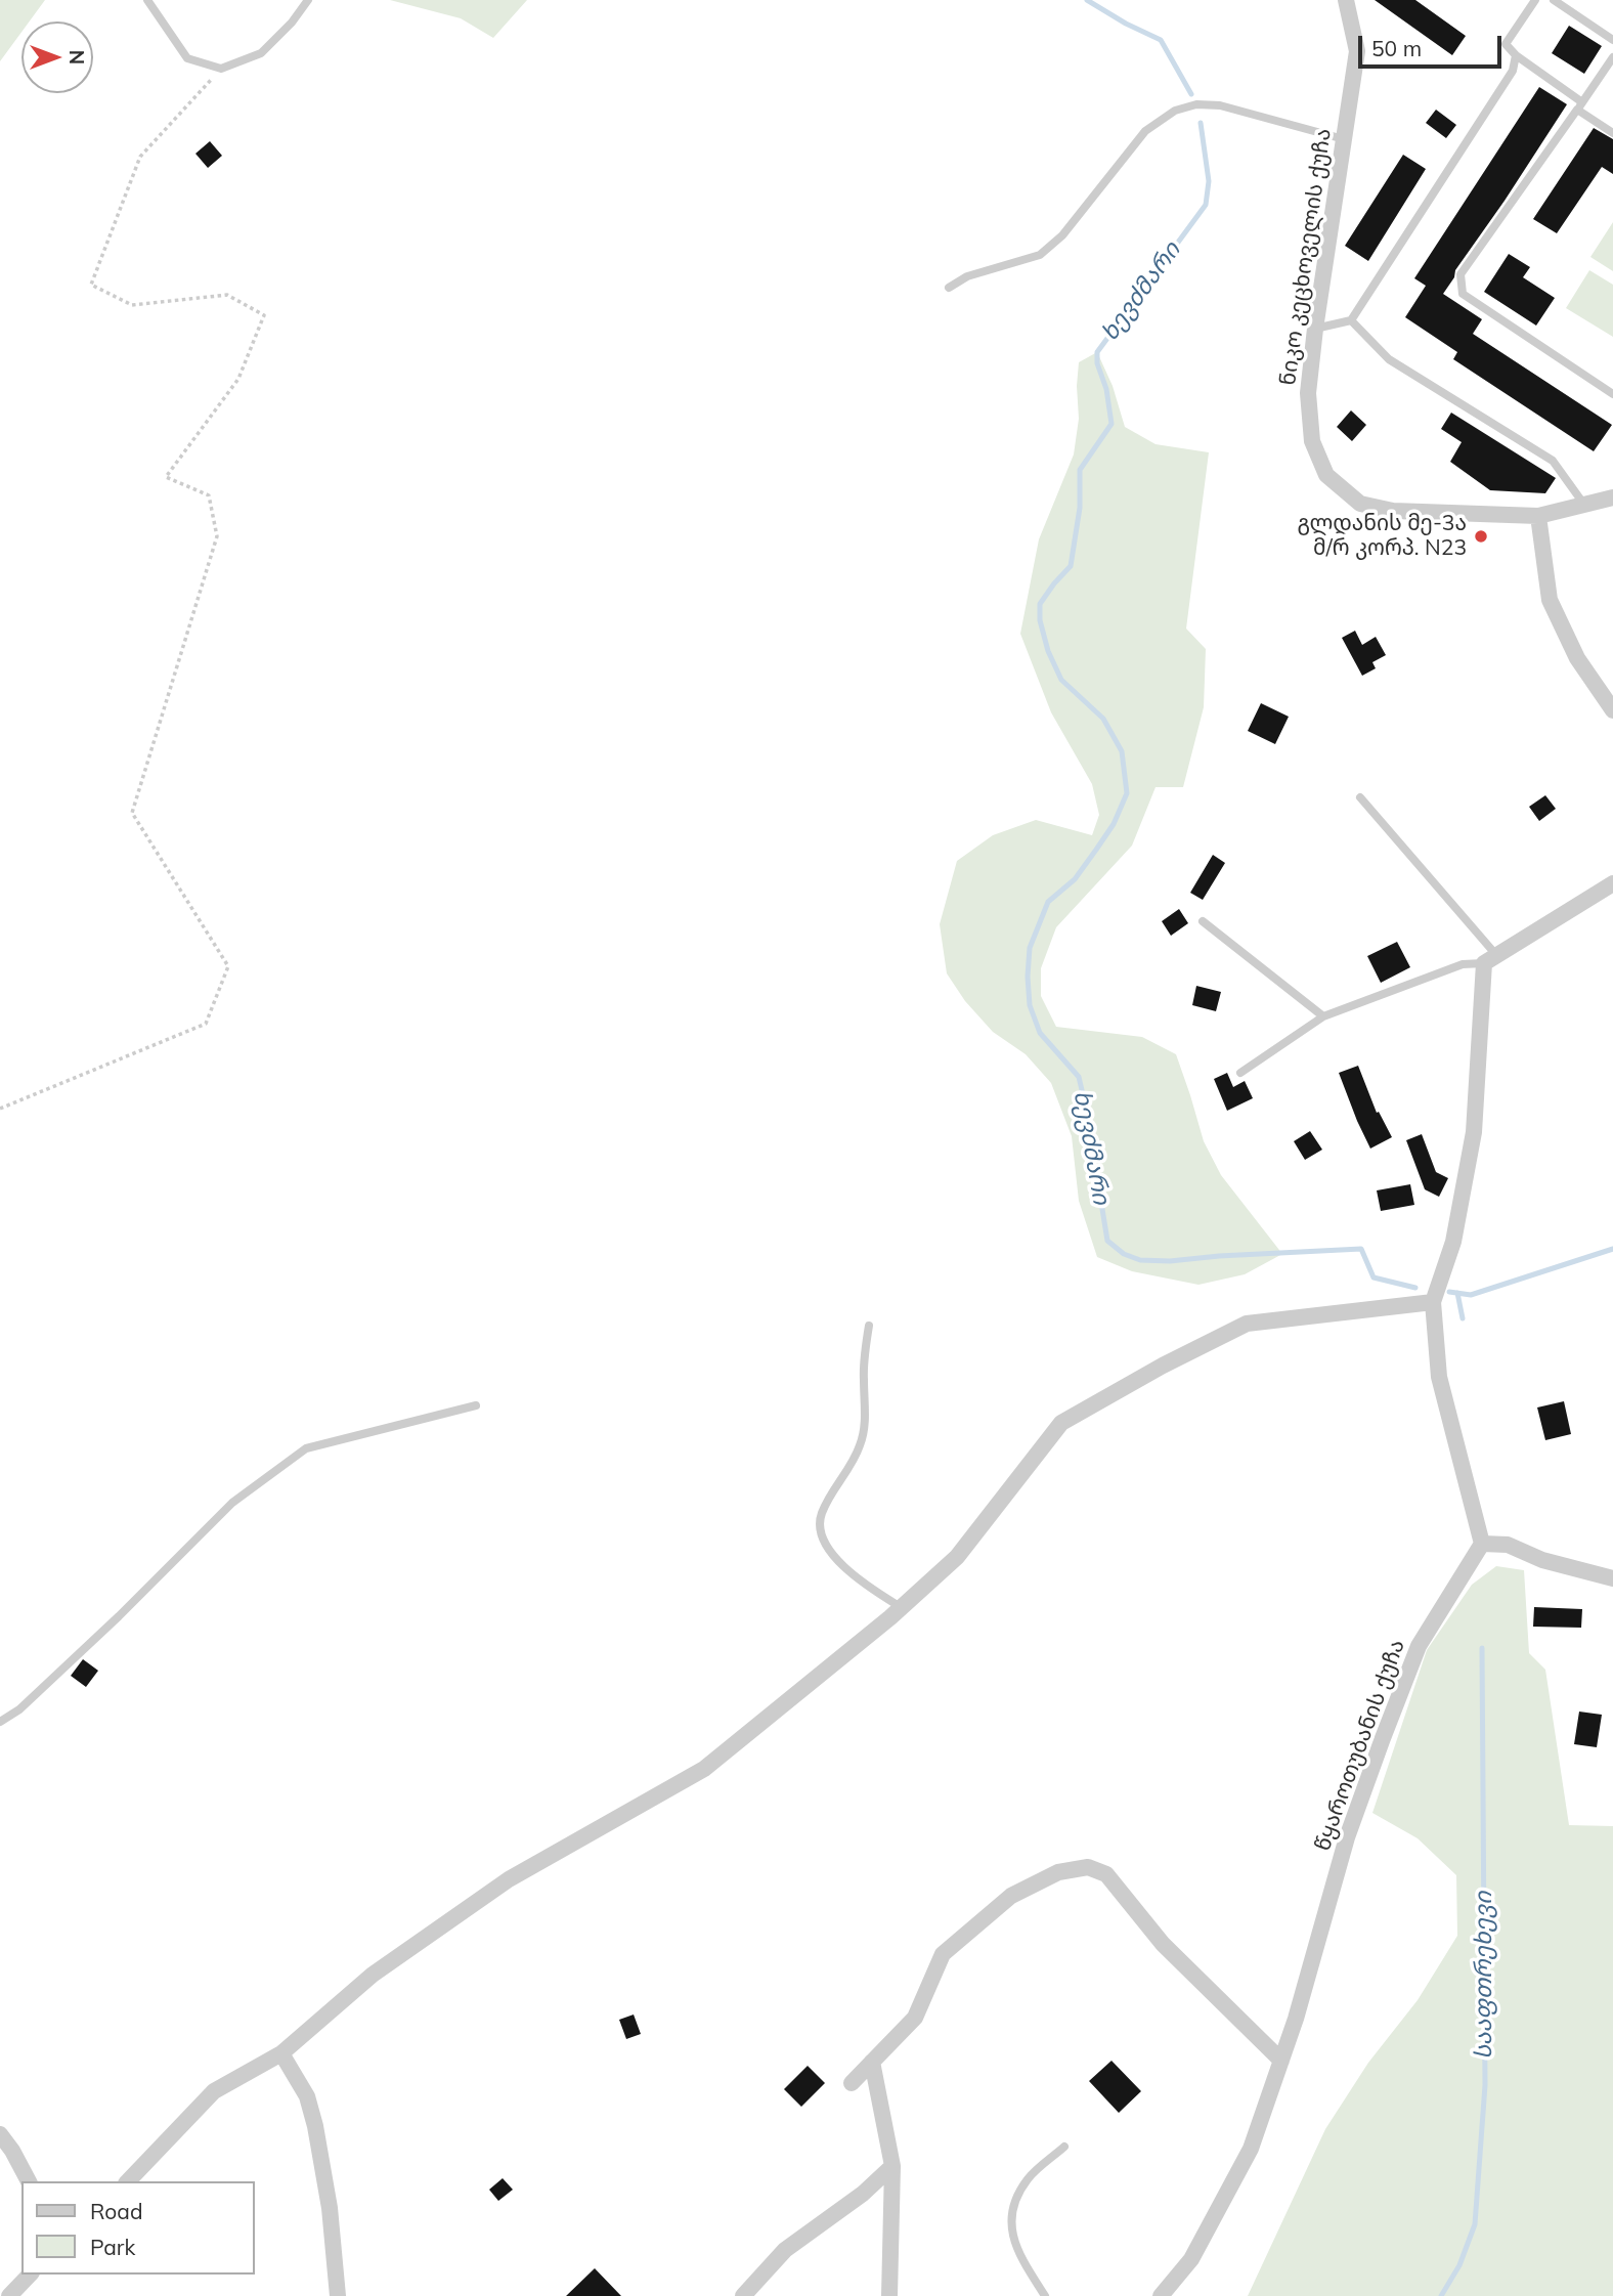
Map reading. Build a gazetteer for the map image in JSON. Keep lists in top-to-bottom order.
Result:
{
  "streets": {
    "street": ["ნიკო კეცხოველის ქუჩა", "წყაროთუბანის ქუჩა"]
  },
  "water": ["ხევძმარი", "სააფთრეხევი"],
  "places": ["გლდანის მე-3ა მ/რ კორპ. N23"],
  "legend": ["Road", "Park"],
  "scale_bar": "50 m",
  "north": "right"
}
